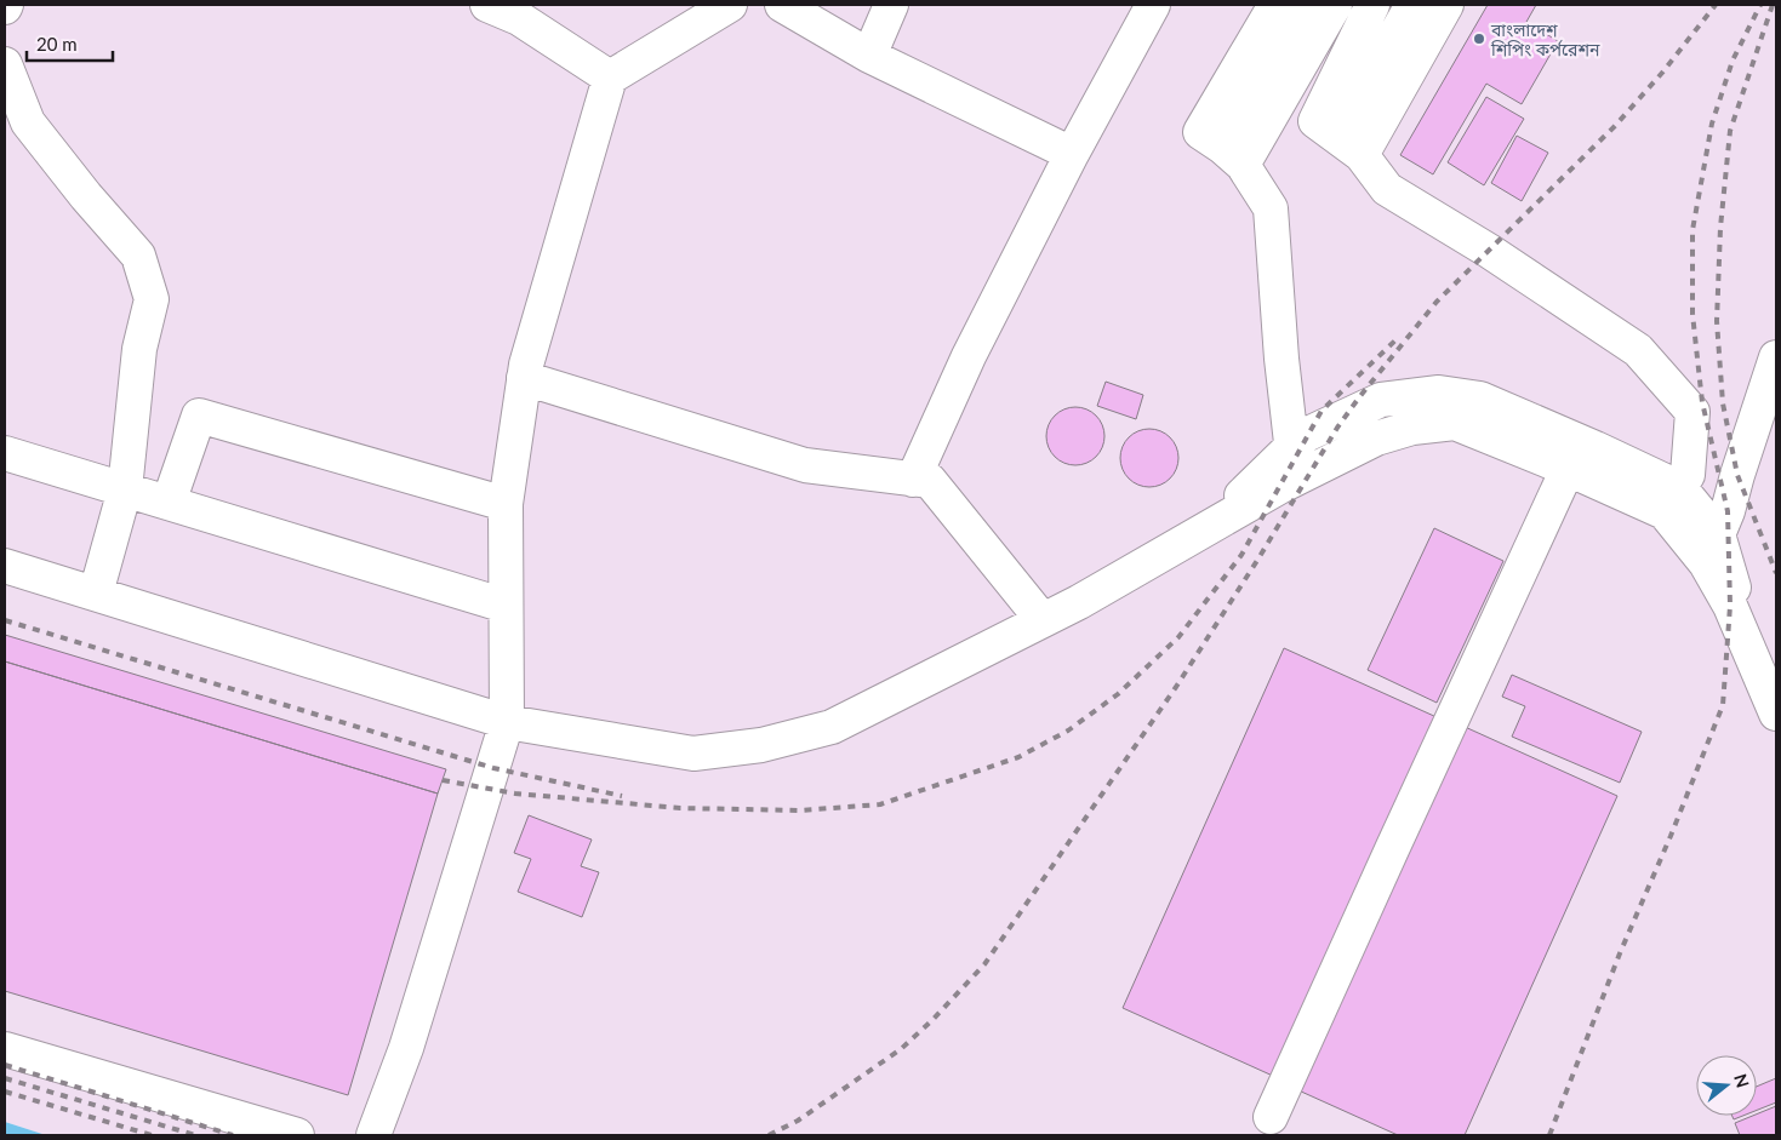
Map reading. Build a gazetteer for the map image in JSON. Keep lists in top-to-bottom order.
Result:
{
  "places": ["বাংলাদেশ শিপিং কর্পরেশন"],
  "scale_bar": "20 m",
  "north": "right"
}
